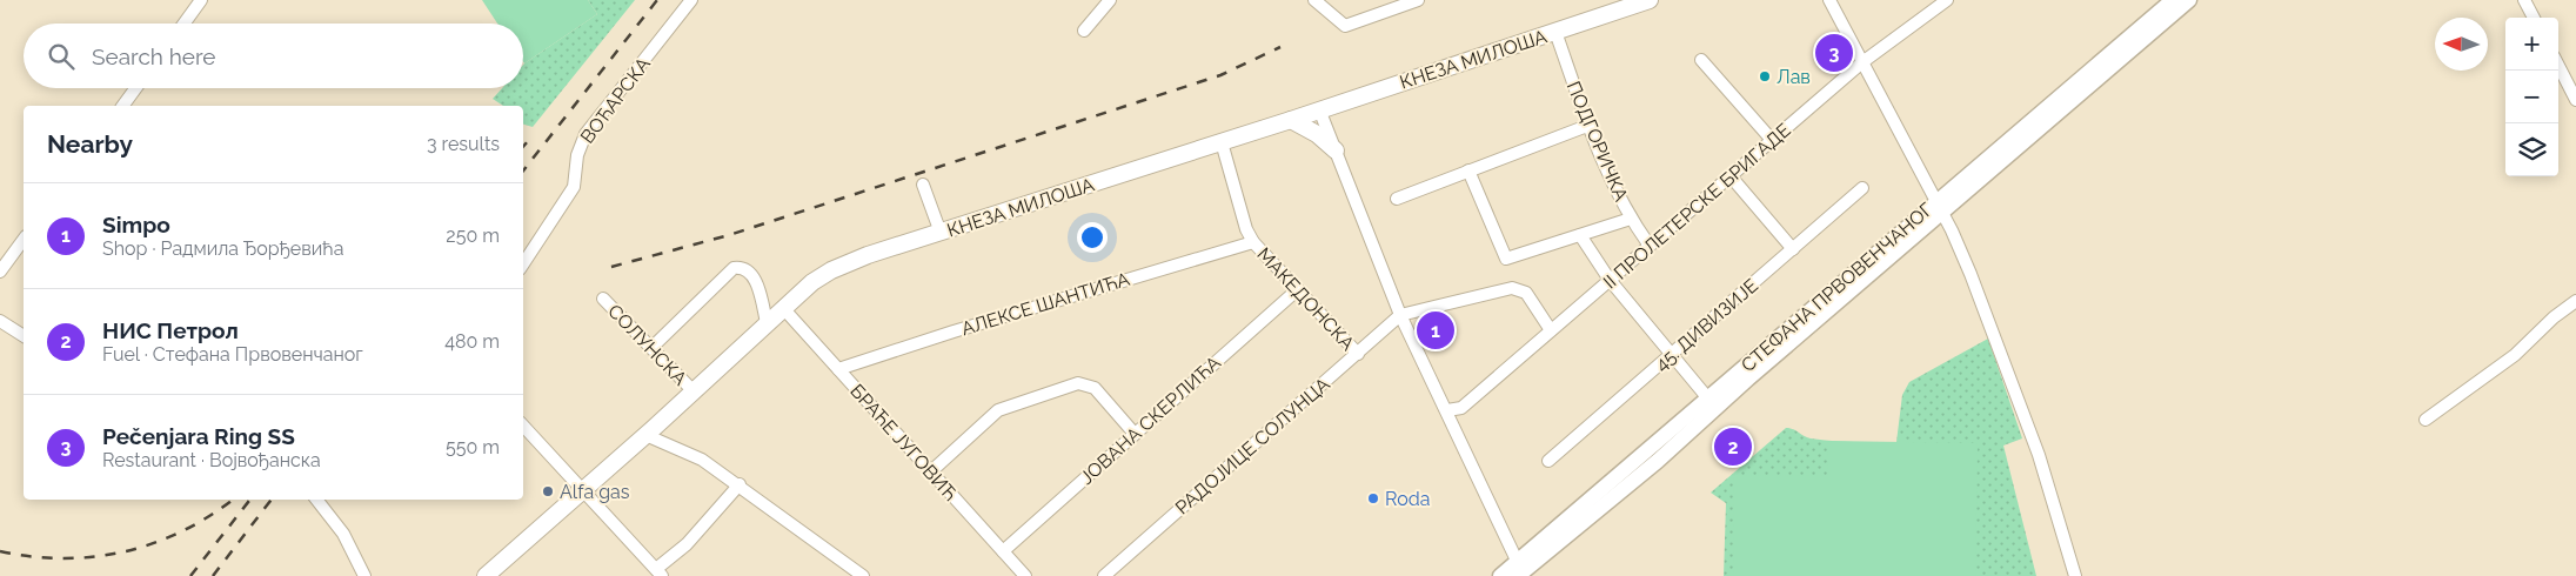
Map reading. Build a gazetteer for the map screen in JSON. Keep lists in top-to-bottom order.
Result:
{
  "streets": {
    "main road": ["КНЕЗА МИЛОША"],
    "street": [
      "ВОЋАРСКА",
      "ПОДГОРИЧКА",
      "II ПРОЛЕТЕРСКЕ БРИГАДЕ",
      "СТЕФАНА ПРВОВЕНЧАНОГ",
      "МАКЕДОНСКА",
      "АЛЕКСЕ ШАНТИЋА",
      "45. ДИВИЗИЈЕ",
      "СОЛУНСКА",
      "ЈОВАНА СКЕРЛИЋА",
      "БРАЋЕ ЈУГОВИЋ",
      "РАДОЈИЦЕ СОЛУНЦА"
    ]
  },
  "crossings": [
    ["КНЕЗА МИЛОША", "ПОДГОРИЧКА"],
    ["КНЕЗА МИЛОША", "МАКЕДОНСКА"],
    ["КНЕЗА МИЛОША", "СОЛУНСКА"],
    ["КНЕЗА МИЛОША", "БРАЋЕ ЈУГОВИЋ"],
    ["ПОДГОРИЧКА", "II ПРОЛЕТЕРСКЕ БРИГАДЕ"],
    ["МАКЕДОНСКА", "АЛЕКСЕ ШАНТИЋА"],
    ["МАКЕДОНСКА", "ЈОВАНА СКЕРЛИЋА"],
    ["МАКЕДОНСКА", "РАДОЈИЦЕ СОЛУНЦА"],
    ["АЛЕКСЕ ШАНТИЋА", "БРАЋЕ ЈУГОВИЋ"],
    ["ЈОВАНА СКЕРЛИЋА", "БРАЋЕ ЈУГОВИЋ"]
  ],
  "places": ["Лав", "Alfa gas", "Roda"],
  "north": "left",
  "page": {
    "map_buttons": ["+", "−"],
    "search": "Search here",
    "pins": ["3", "1", "2"],
    "heading": ["Nearby", "3 results"],
    "list": [
      {
        "mark": "1",
        "name": "Simpo",
        "note": "Shop · Радмила Ђорђевића",
        "value": "250 m"
      },
      {
        "mark": "2",
        "name": "НИС Петрол",
        "note": "Fuel · Стефана Првовенчаног",
        "value": "480 m"
      },
      {
        "mark": "3",
        "name": "Pečenjara Ring SS",
        "note": "Restaurant · Војвођанска",
        "value": "550 m"
      }
    ]
  }
}
